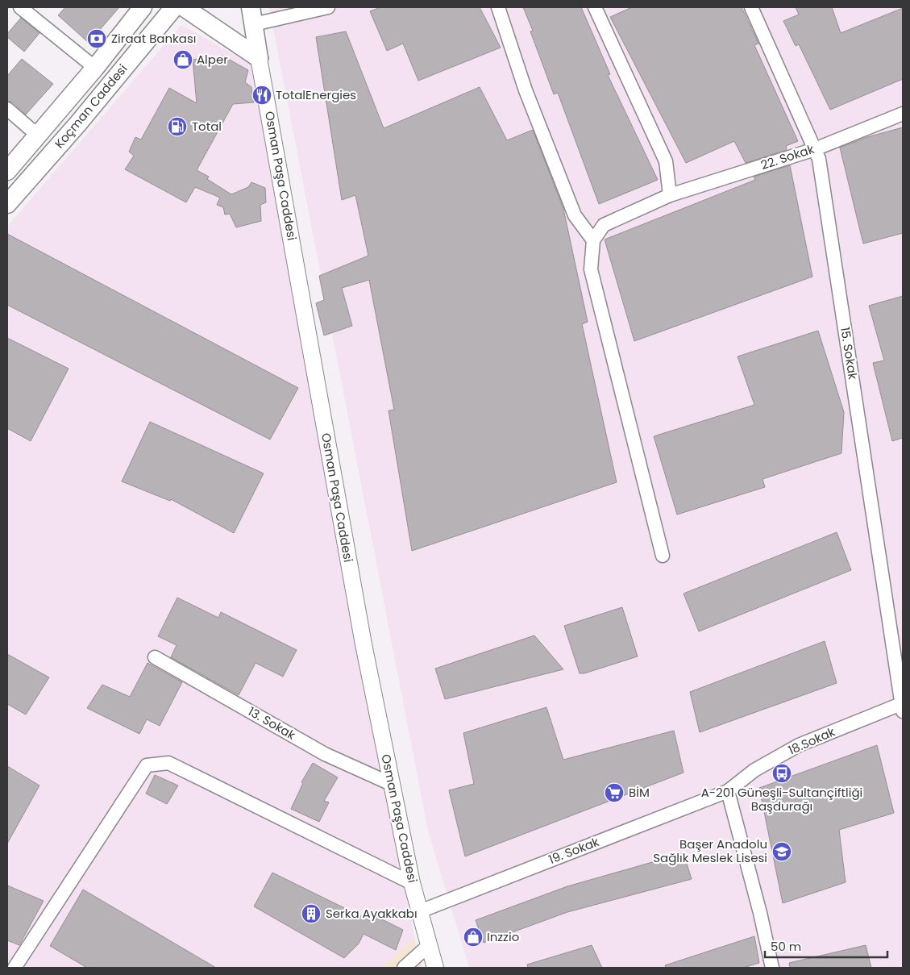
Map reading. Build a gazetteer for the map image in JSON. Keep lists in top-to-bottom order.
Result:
{
  "streets": {
    "main road": ["Koçman Caddesi", "Osman Paşa Caddesi"],
    "street": [
      "22. Sokak",
      "15. Sokak",
      "13. Sokak",
      "18.Sokak",
      "19. Sokak"
    ]
  },
  "crossings": [
    ["22. Sokak", "15. Sokak"],
    ["Osman Paşa Caddesi", "13. Sokak"],
    ["Osman Paşa Caddesi", "19. Sokak"],
    ["15. Sokak", "18.Sokak"],
    ["18.Sokak", "19. Sokak"]
  ],
  "places": {
    "bank": ["Ziraat Bankası"],
    "shop": ["Alper", "Inzzio"],
    "restaurant": ["TotalEnergies"],
    "fuel station": ["Total"],
    "bus stop": ["A-201 Güneşli-Sultançiftliği Başdurağı"],
    "supermarket": ["BİM"],
    "school or university": ["Başer Anadolu Sağlık Meslek Lisesi"],
    "building": ["Serka Ayakkabı"]
  },
  "scale_bar": "50 m"
}
